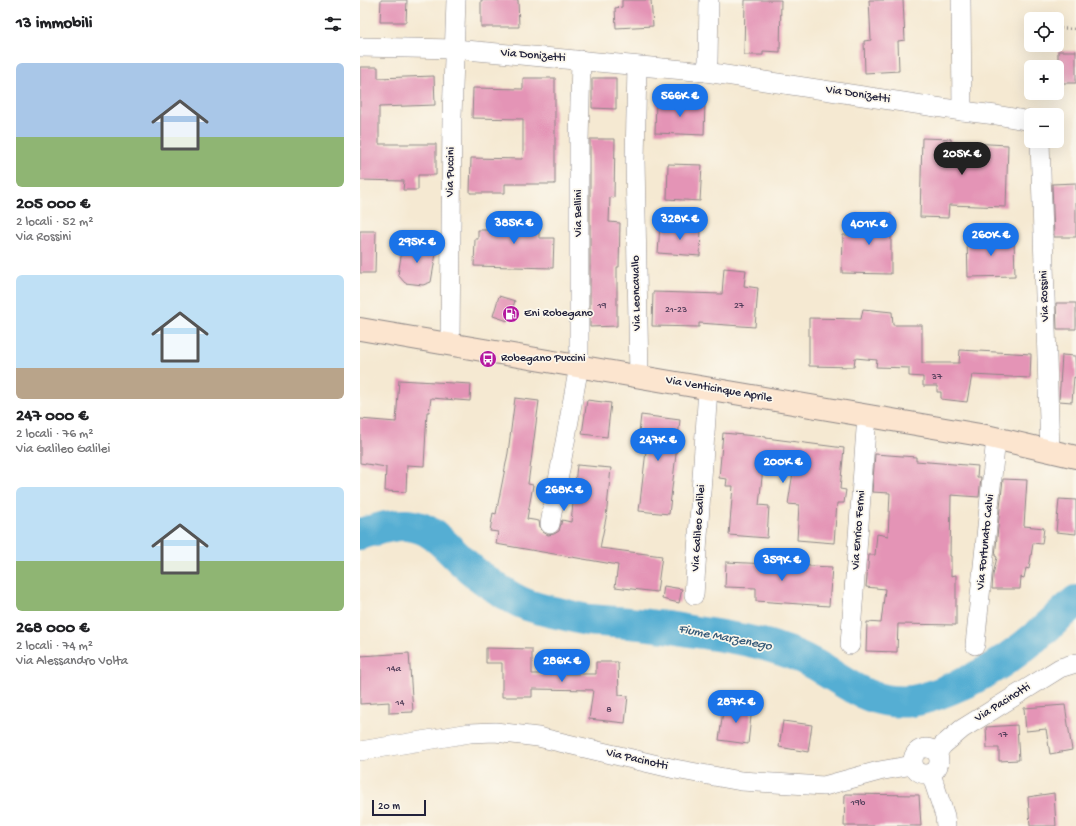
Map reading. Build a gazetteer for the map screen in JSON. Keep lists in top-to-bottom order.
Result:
{
  "streets": {
    "main road": ["Via Venticinque Aprile"],
    "street": [
      "Via Donizetti",
      "Via Puccini",
      "Via Bellini",
      "Via Leoncavallo",
      "Via Rossini",
      "Via Galileo Galilei",
      "Via Enrico Fermi",
      "Via Fortunato Calvi",
      "Via Pacinotti"
    ]
  },
  "crossings": [
    ["Via Donizetti", "Via Puccini"],
    ["Via Donizetti", "Via Bellini"],
    ["Via Donizetti", "Via Leoncavallo"],
    ["Via Puccini", "Via Venticinque Aprile"],
    ["Via Bellini", "Via Venticinque Aprile"],
    ["Via Leoncavallo", "Via Venticinque Aprile"],
    ["Via Rossini", "Via Venticinque Aprile"],
    ["Via Venticinque Aprile", "Via Galileo Galilei"],
    ["Via Venticinque Aprile", "Via Enrico Fermi"],
    ["Via Venticinque Aprile", "Via Fortunato Calvi"]
  ],
  "water": ["Fiume Marzenego"],
  "places": {
    "fuel station": ["Eni Robegano"],
    "bus stop": ["Robegano Puccini"]
  },
  "house_numbers": [
    "19",
    "27",
    "21-23",
    "37",
    "14a",
    "14",
    "8",
    "17",
    "19b"
  ],
  "scale_bar": "20 m",
  "page": {
    "heading": "13 immobili",
    "map_buttons": ["+", "−"],
    "list": [
      {
        "name": "205 000 €",
        "note": "2 locali · 52 m² · Via Rossini"
      },
      {
        "name": "247 000 €",
        "note": "2 locali · 76 m² · Via Galileo Galilei"
      },
      {
        "name": "268 000 €",
        "note": "2 locali · 74 m² · Via Alessandro Volta"
      }
    ],
    "price": [
      "566K €",
      "205K €",
      "328K €",
      "385K €",
      "401K €",
      "260K €",
      "295K €",
      "247K €",
      "200K €",
      "268K €",
      "359K €",
      "286K €",
      "287K €"
    ],
    "scale": "20 m"
  }
}
